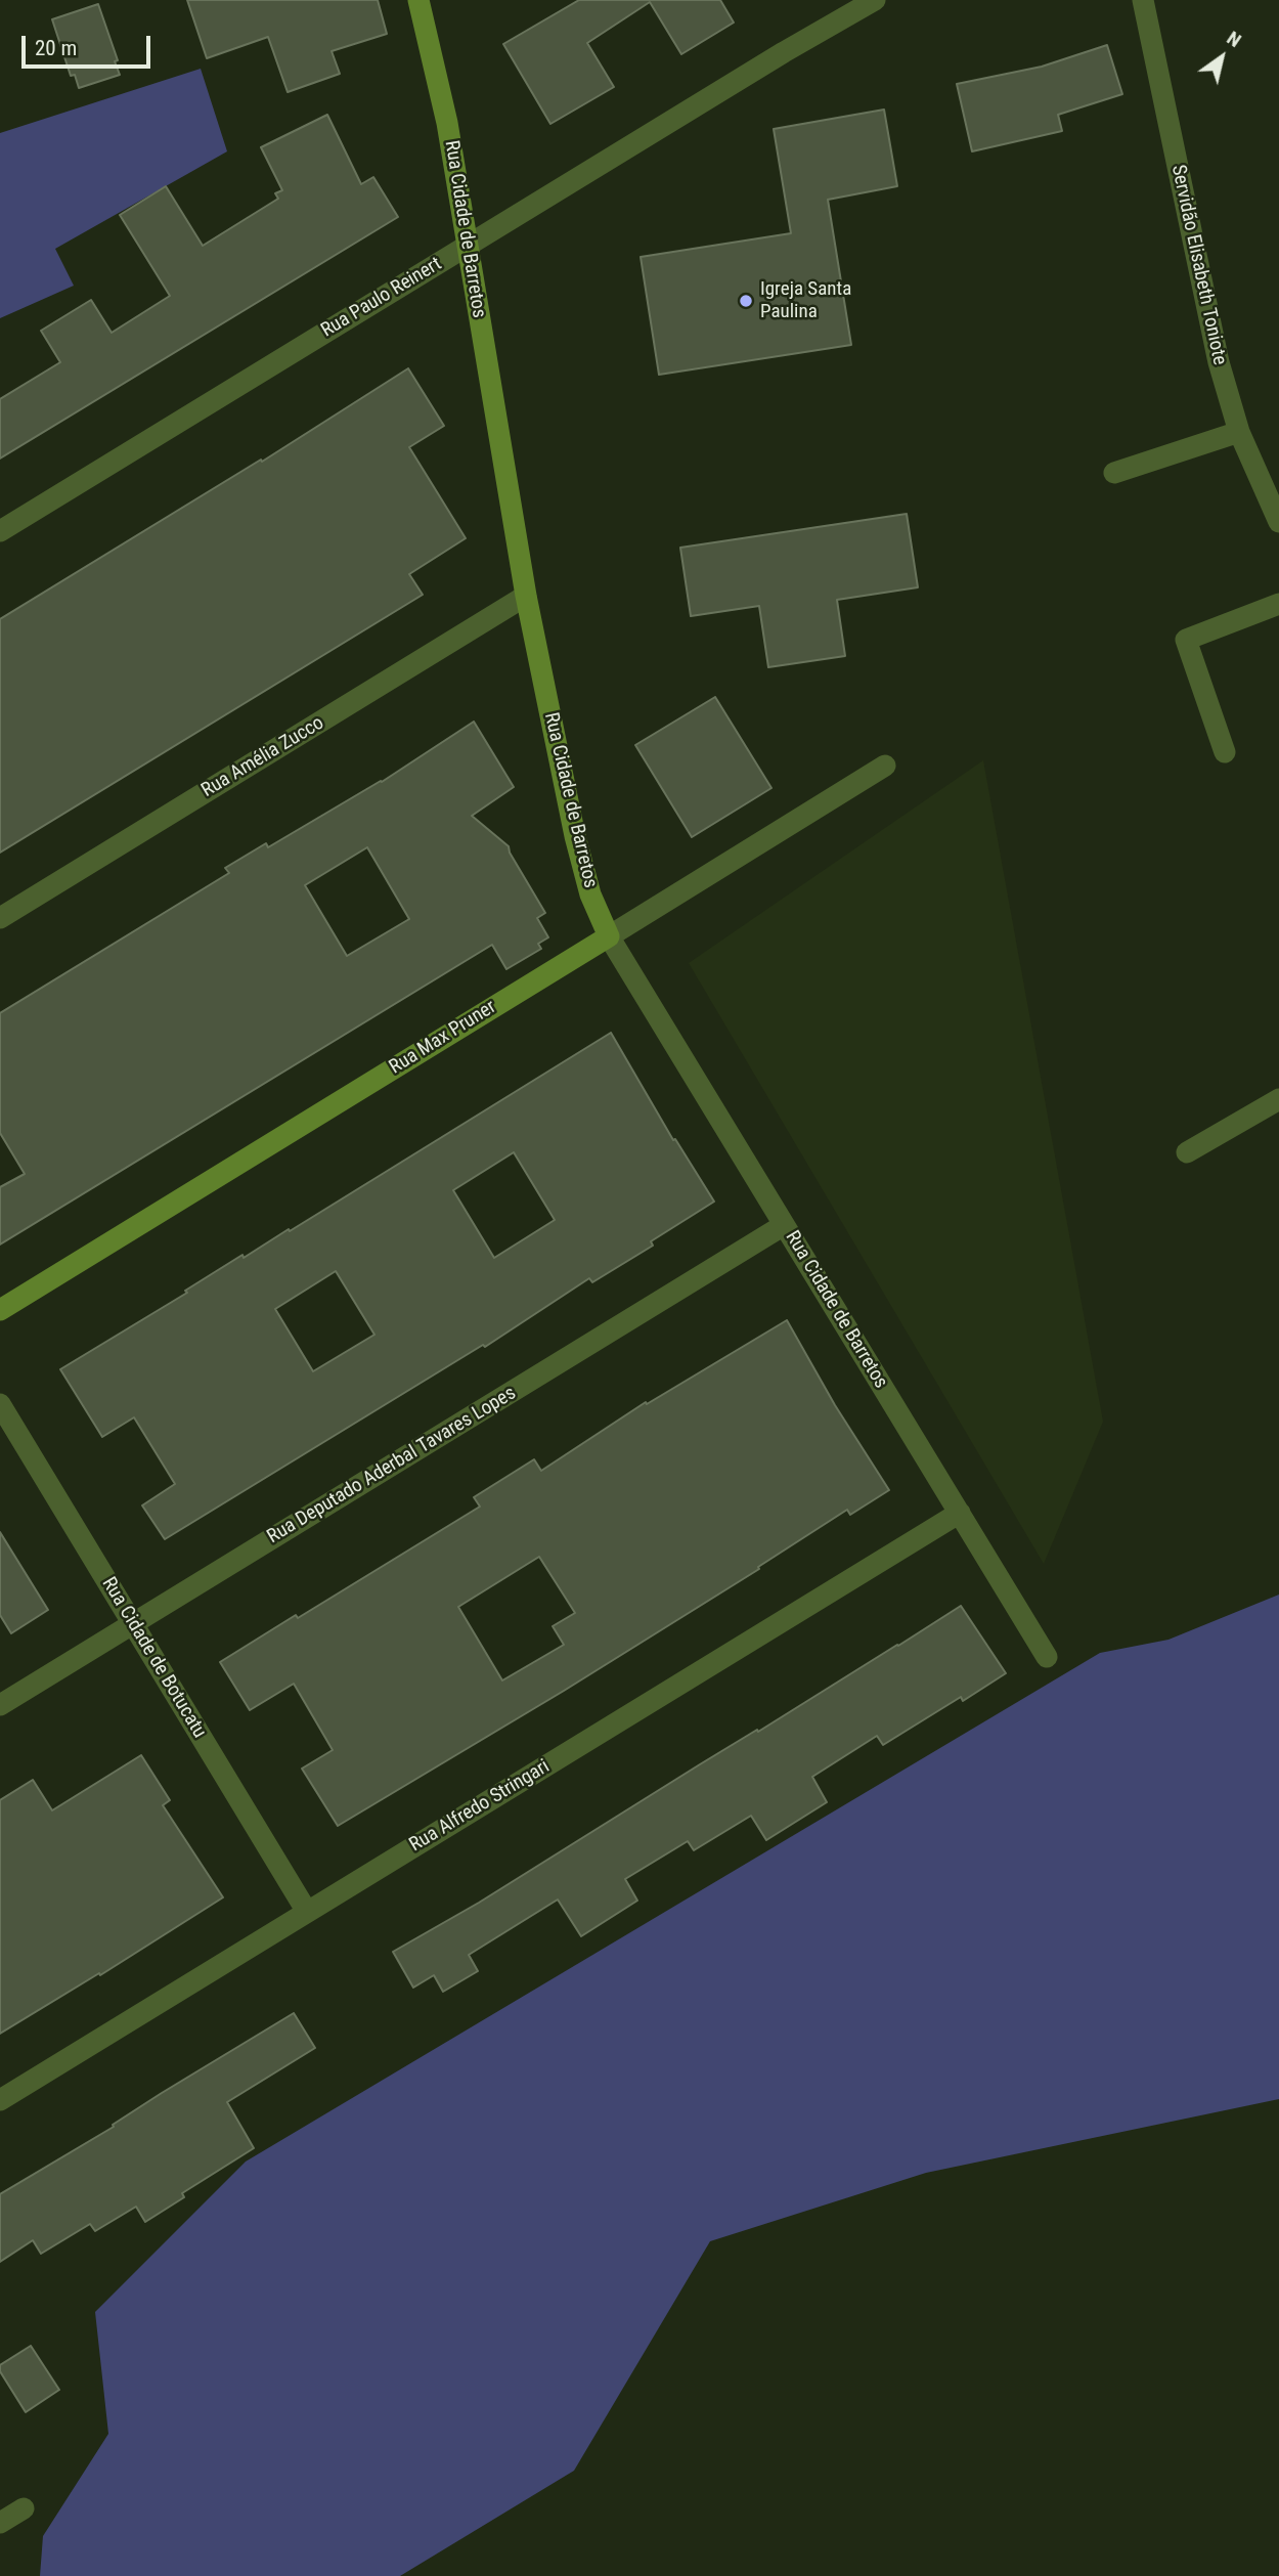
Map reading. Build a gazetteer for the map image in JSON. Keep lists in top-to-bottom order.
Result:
{
  "streets": {
    "street": [
      "Rua Cidade de Barretos",
      "Servidão Elisabeth Toniote",
      "Rua Paulo Reinert",
      "Rua Amélia Zucco",
      "Rua Max Pruner",
      "Rua Deputado Aderbal Tavares Lopes",
      "Rua Cidade de Botucatu",
      "Rua Alfredo Stringari"
    ]
  },
  "crossings": [
    ["Rua Cidade de Barretos", "Rua Paulo Reinert"],
    ["Rua Cidade de Barretos", "Rua Amélia Zucco"],
    ["Rua Cidade de Barretos", "Rua Max Pruner"],
    ["Rua Cidade de Barretos", "Rua Deputado Aderbal Tavares Lopes"],
    ["Rua Cidade de Barretos", "Rua Alfredo Stringari"],
    ["Rua Deputado Aderbal Tavares Lopes", "Rua Cidade de Botucatu"],
    ["Rua Cidade de Botucatu", "Rua Alfredo Stringari"]
  ],
  "places": ["Igreja Santa Paulina"],
  "scale_bar": "20 m",
  "north": "top right"
}
